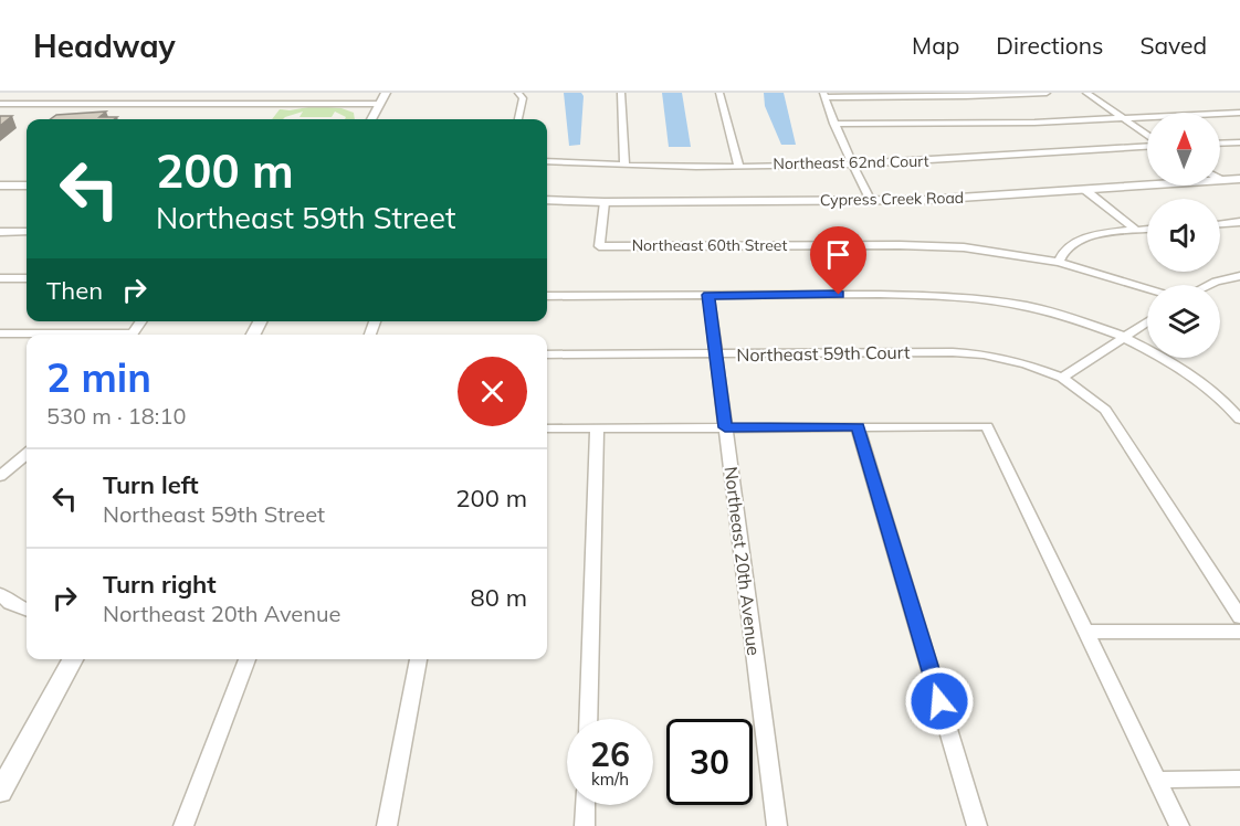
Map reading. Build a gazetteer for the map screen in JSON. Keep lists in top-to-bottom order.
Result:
{
  "streets": {
    "street": [
      "Northeast 62nd Court",
      "Cypress Creek Road",
      "Northeast 60th Street",
      "Northeast 59th Court",
      "Northeast 20th Avenue"
    ]
  },
  "crossings": [
    ["Cypress Creek Road", "Northeast 60th Street"],
    ["Northeast 59th Court", "Northeast 20th Avenue"]
  ],
  "north": "top",
  "page": {
    "header": "Headway",
    "nav": ["Map", "Directions", "Saved"],
    "turn": ["200 m", "Northeast 59th Street"],
    "then": "Then",
    "heading": ["2 min", "530 m · 18:10"],
    "list": [
      {
        "name": "Turn left",
        "note": "Northeast 59th Street",
        "value": "200 m"
      },
      {
        "name": "Turn right",
        "note": "Northeast 20th Avenue",
        "value": "80 m"
      }
    ],
    "speed": "26 km/h",
    "limit": "30"
  }
}
